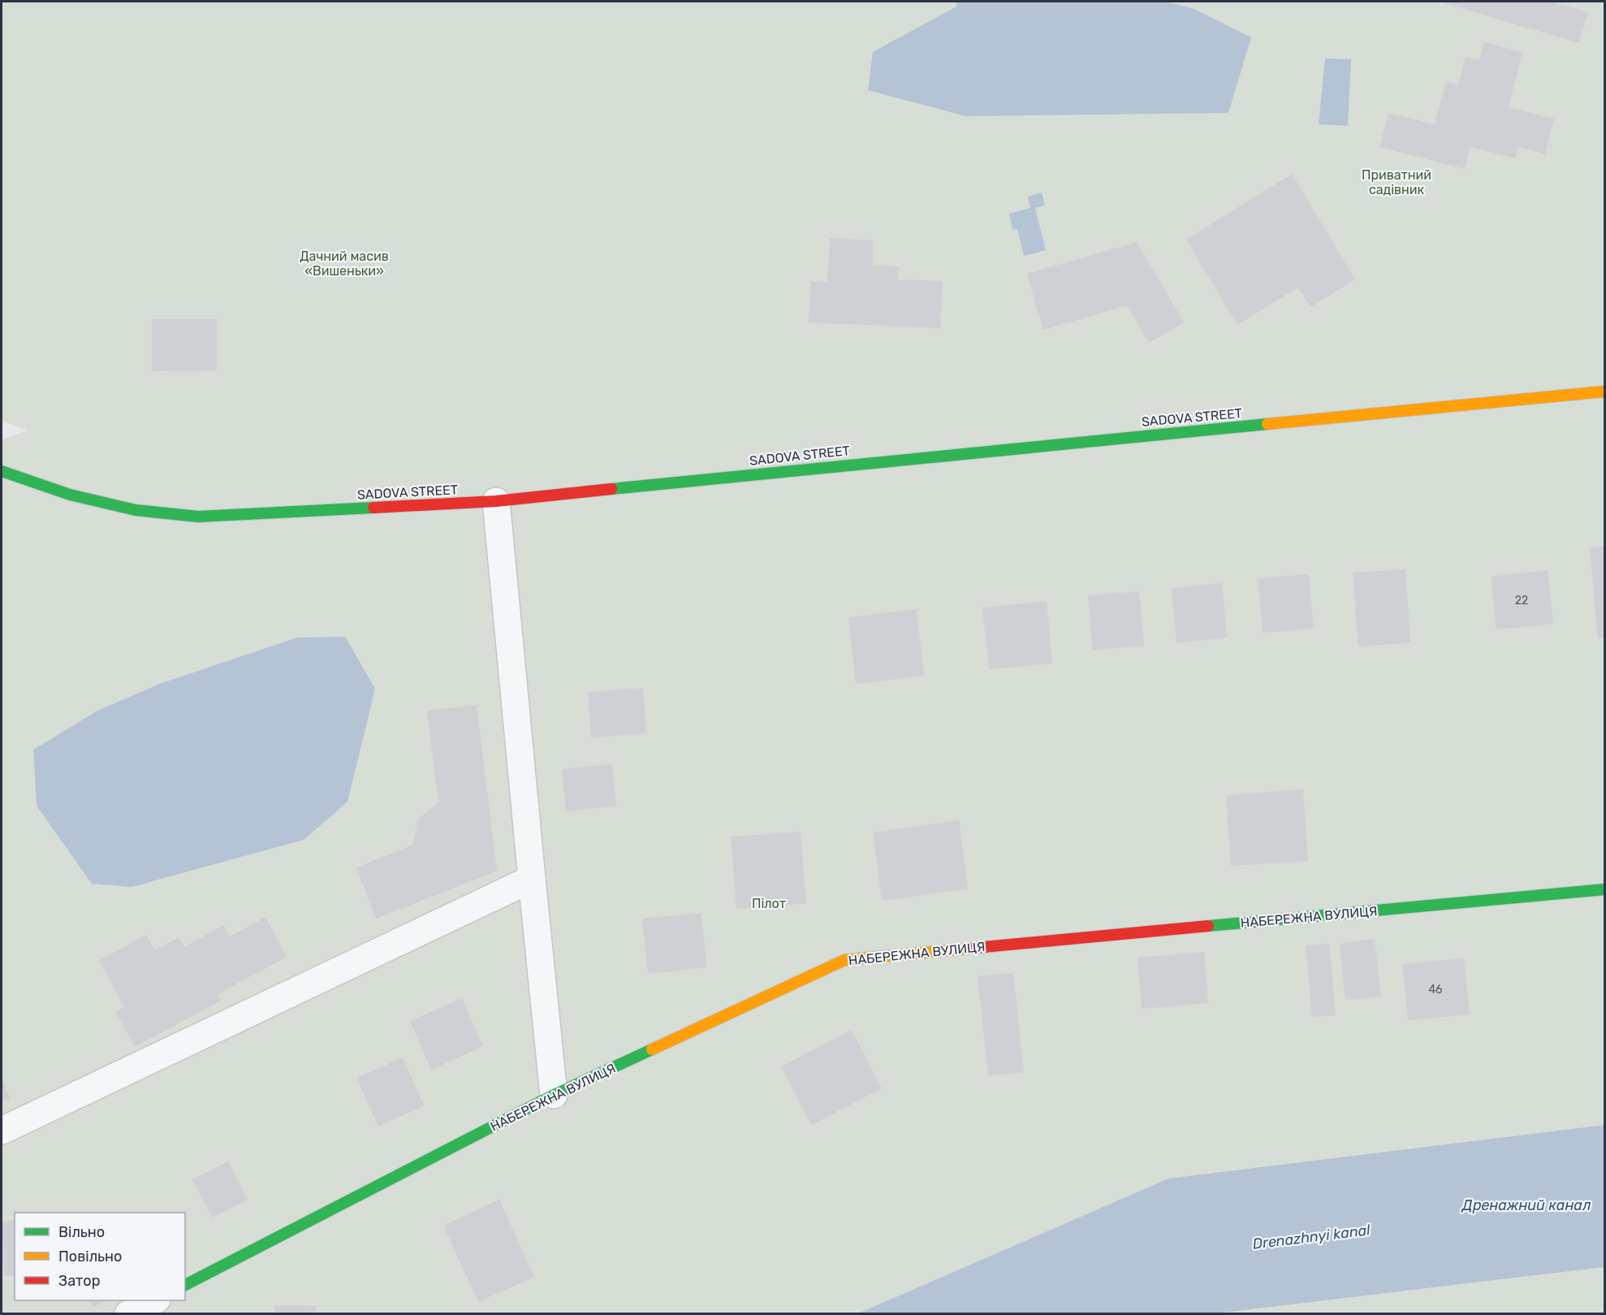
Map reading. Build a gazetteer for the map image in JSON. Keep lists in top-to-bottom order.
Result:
{
  "streets": {
    "street": ["SADOVA STREET", "НАБЕРЕЖНА ВУЛИЦЯ"]
  },
  "water": ["Дренажний канал", "Drenazhnyi kanal"],
  "parks": ["Приватний садівник", "Дачний масив «Вишеньки»", "Пілот"],
  "house_numbers": ["22", "46"],
  "legend": ["Вільно", "Повільно", "Затор"]
}
